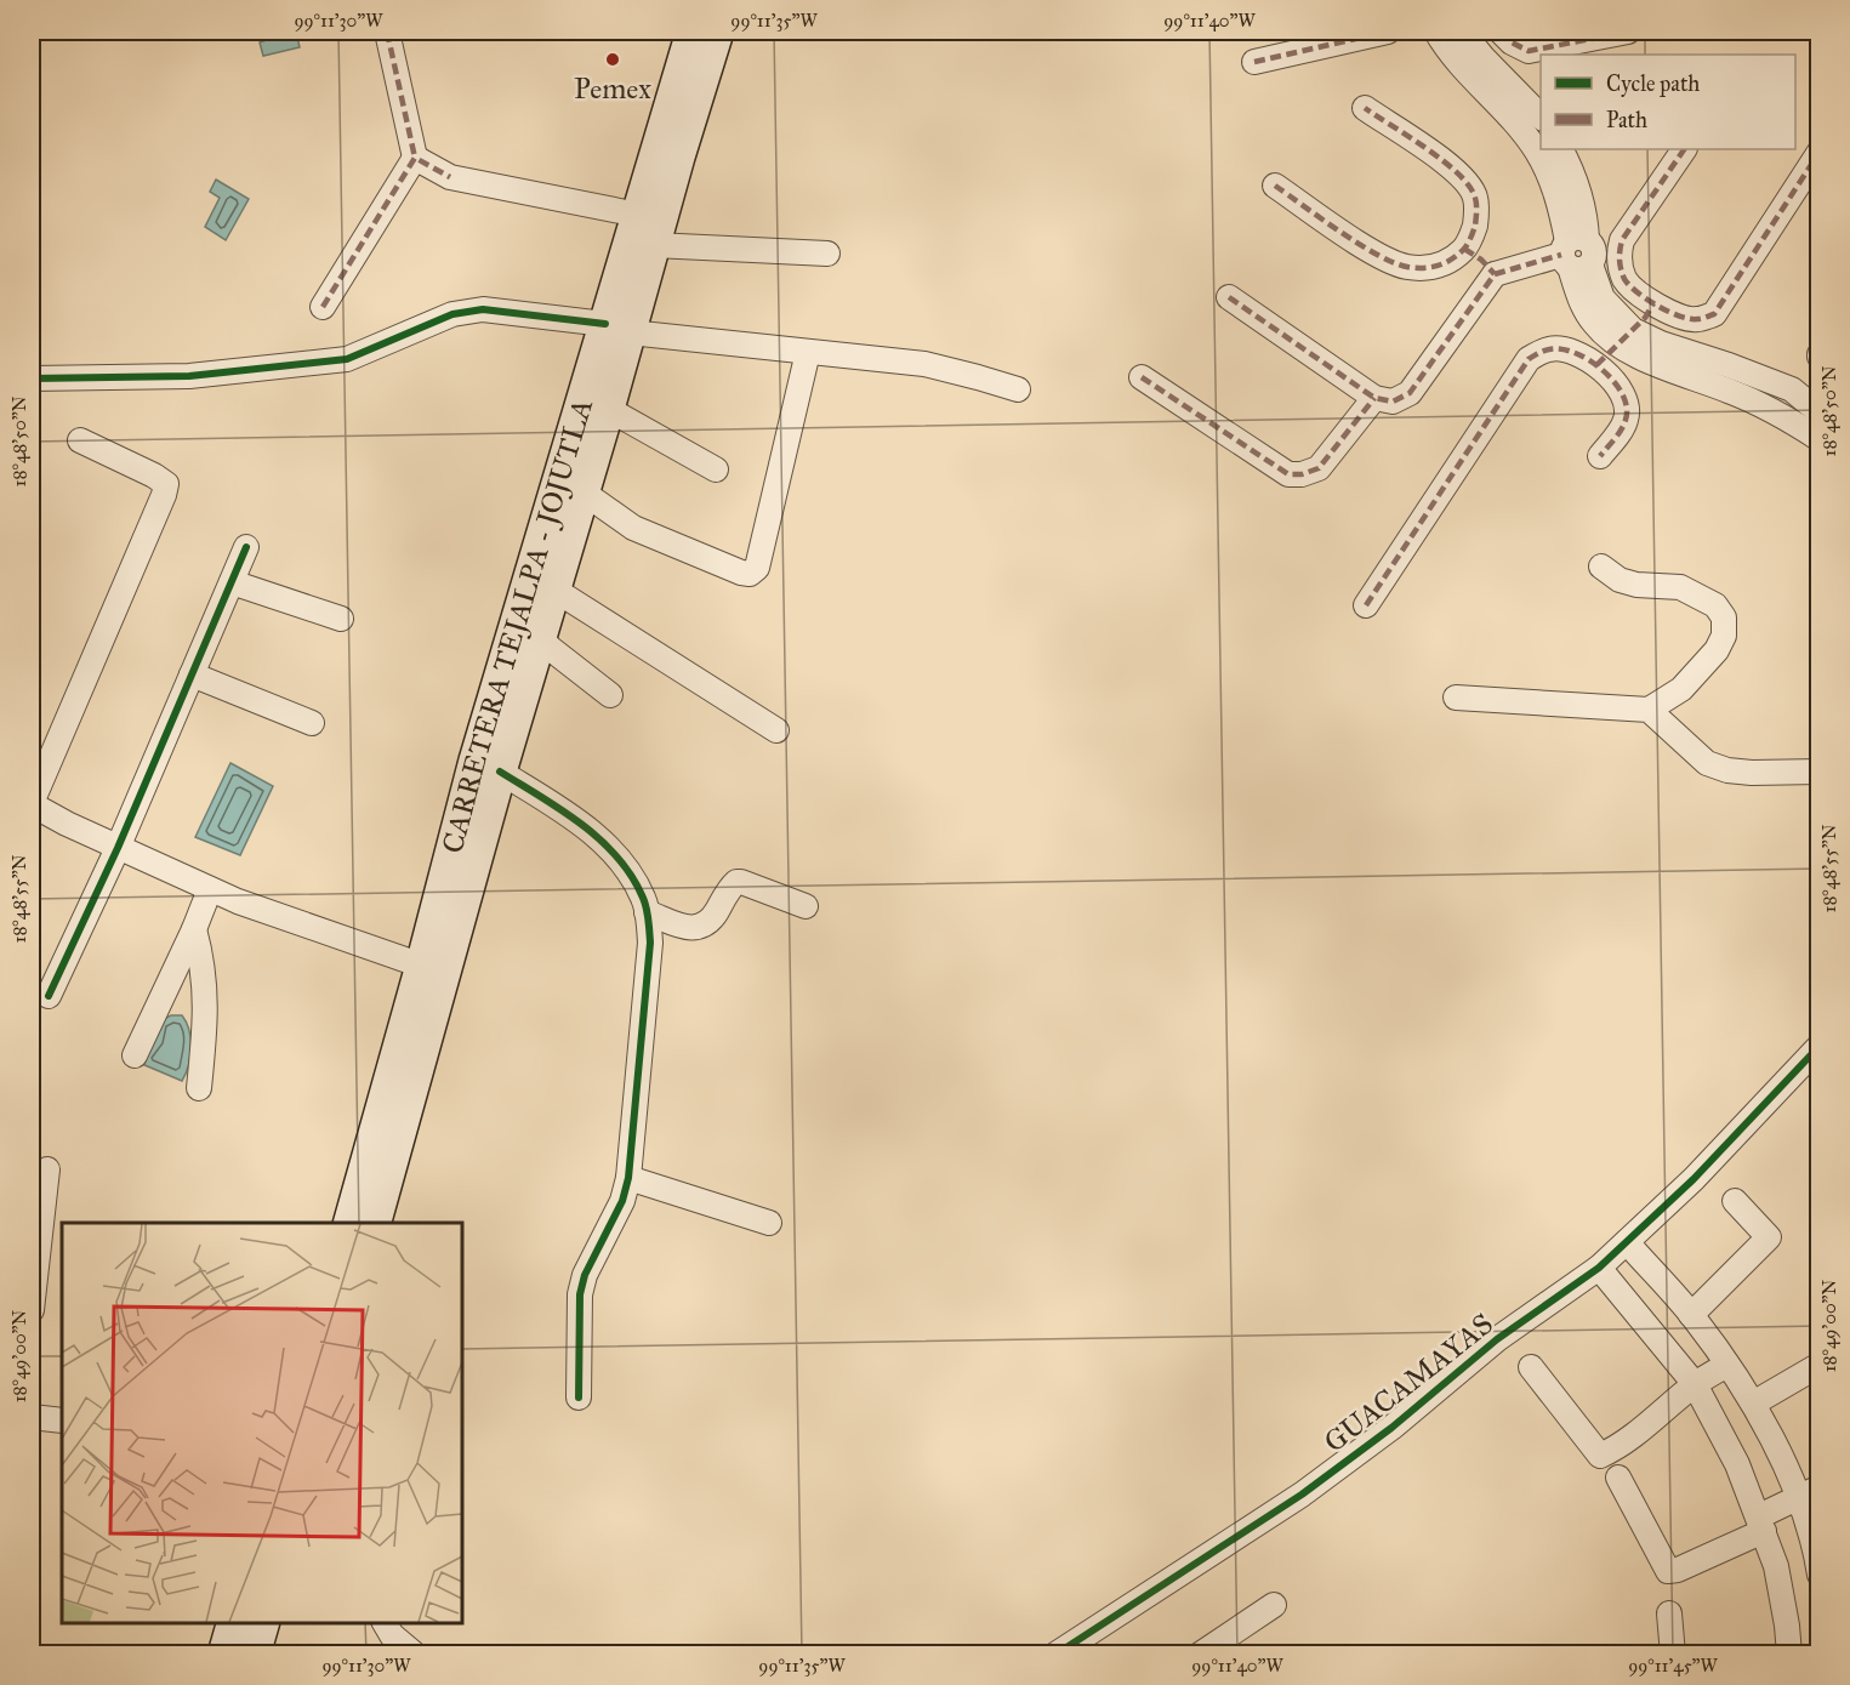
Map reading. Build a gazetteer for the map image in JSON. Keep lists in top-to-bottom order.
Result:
{
  "streets": {
    "main road": ["CARRETERA TEJALPA - JOJUTLA"],
    "street": ["GUACAMAYAS"]
  },
  "places": ["Pemex"],
  "legend": ["Cycle path", "Path"],
  "coordinates": [
    "99°11'30\"W",
    "99°11'35\"W",
    "99°11'40\"W",
    "18°48'50\"N",
    "18°48'55\"N",
    "18°49'00\"N",
    "99°11'45\"W"
  ]
}
